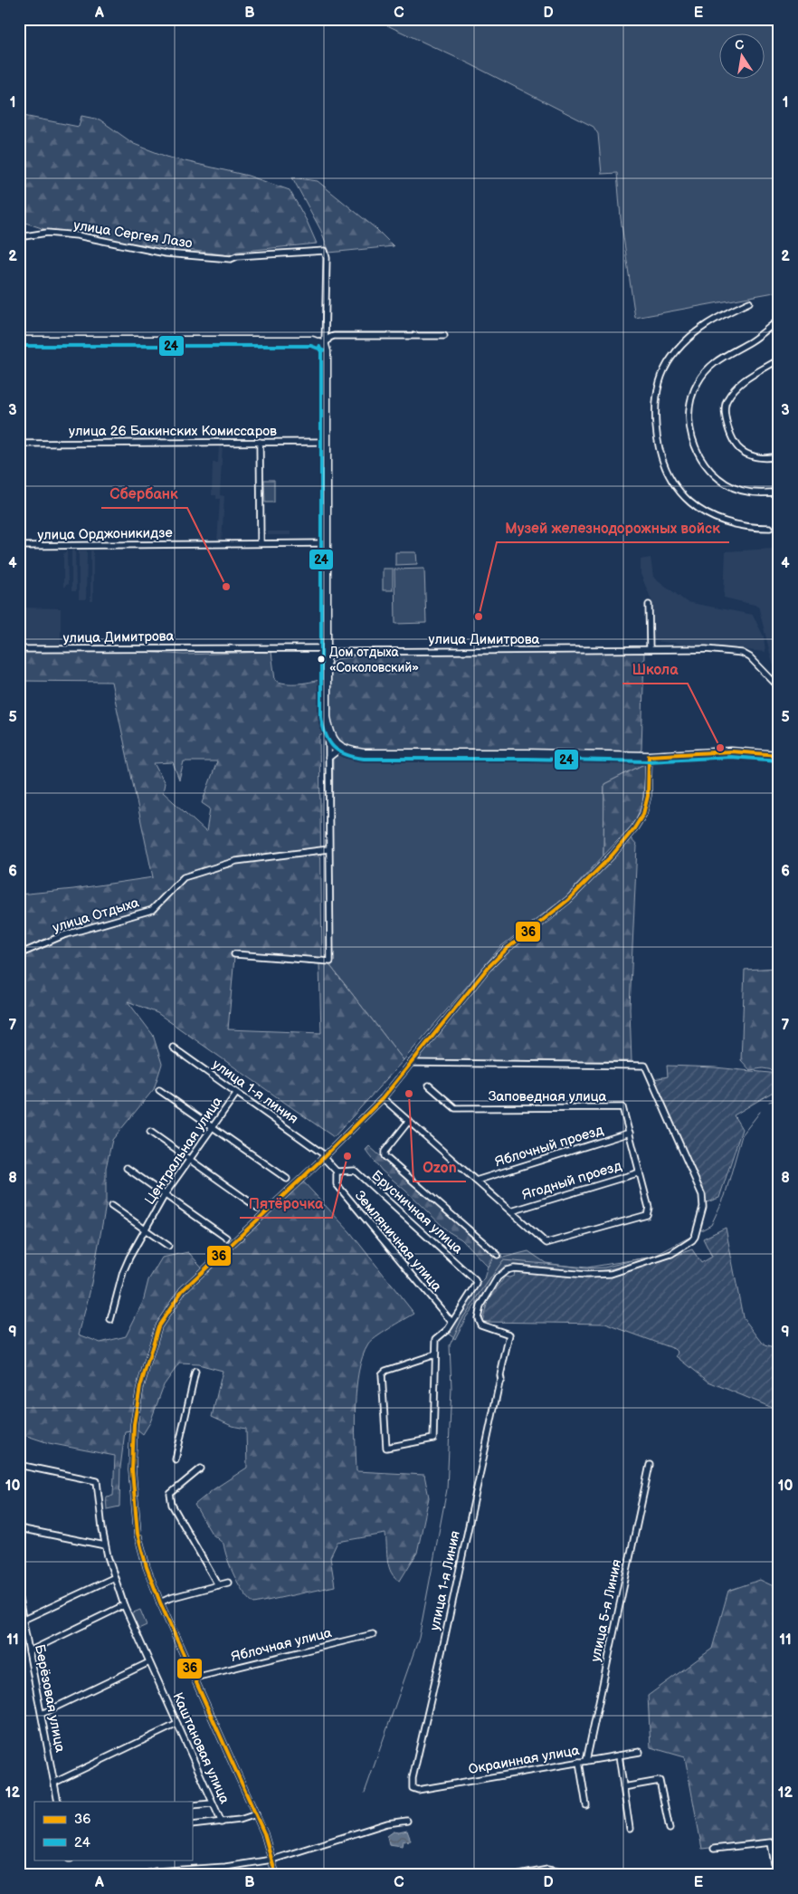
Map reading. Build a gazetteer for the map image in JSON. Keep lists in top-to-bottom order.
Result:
{
  "streets": {
    "street": [
      "улица Сергея Лазо",
      "улица 26 Бакинских Комиссаров",
      "улица Орджоникидзе",
      "улица Димитрова",
      "улица Отдыха",
      "улица 1-я линия",
      "Заповедная улица",
      "Яблочный проезд",
      "Центральная улица",
      "Ягодный проезд",
      "Брусничная улица",
      "Земляничная улица",
      "улица 1-я Линия",
      "улица 5-я Линия",
      "Яблочная улица",
      "Берёзовая улица",
      "Каштановая улица",
      "Окраинная улица"
    ]
  },
  "crossings": [
    ["улица 1-я линия", "Центральная улица"],
    ["улица 1-я линия", "Брусничная улица"],
    ["улица 1-я линия", "Земляничная улица"],
    ["Заповедная улица", "Яблочный проезд"],
    ["Заповедная улица", "Ягодный проезд"],
    ["Брусничная улица", "Земляничная улица"],
    ["улица 1-я Линия", "Окраинная улица"],
    ["улица 5-я Линия", "Окраинная улица"]
  ],
  "places": [
    "Сбербанк",
    "Музей железнодорожных войск",
    "Дом отдыха «Соколовский»",
    "Школа",
    "Ozon",
    "Пятёрочка"
  ],
  "lines": ["transit line 24", "transit line 36"],
  "legend": ["36", "24"],
  "north": "top",
  "grid": {
    "columns": [
      "A",
      "B",
      "C",
      "D",
      "E"
    ],
    "rows": [
      "1",
      "2",
      "3",
      "4",
      "5",
      "6",
      "7",
      "8",
      "9",
      "10",
      "11",
      "12"
    ]
  }
}
